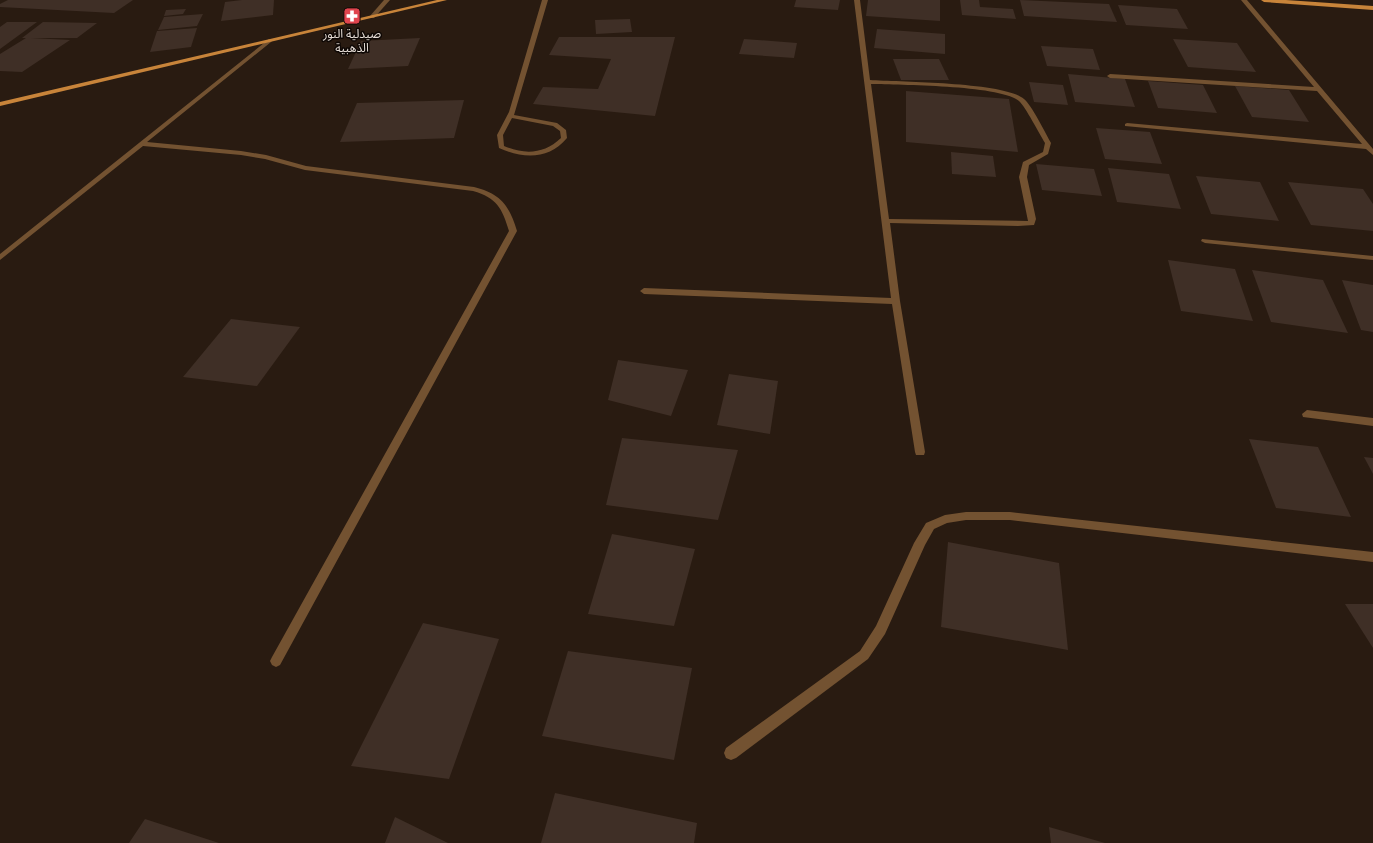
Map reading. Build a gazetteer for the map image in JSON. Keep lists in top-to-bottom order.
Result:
{
  "places": {
    "pharmacy": ["صيدلية النور الذهبية"]
  }
}
